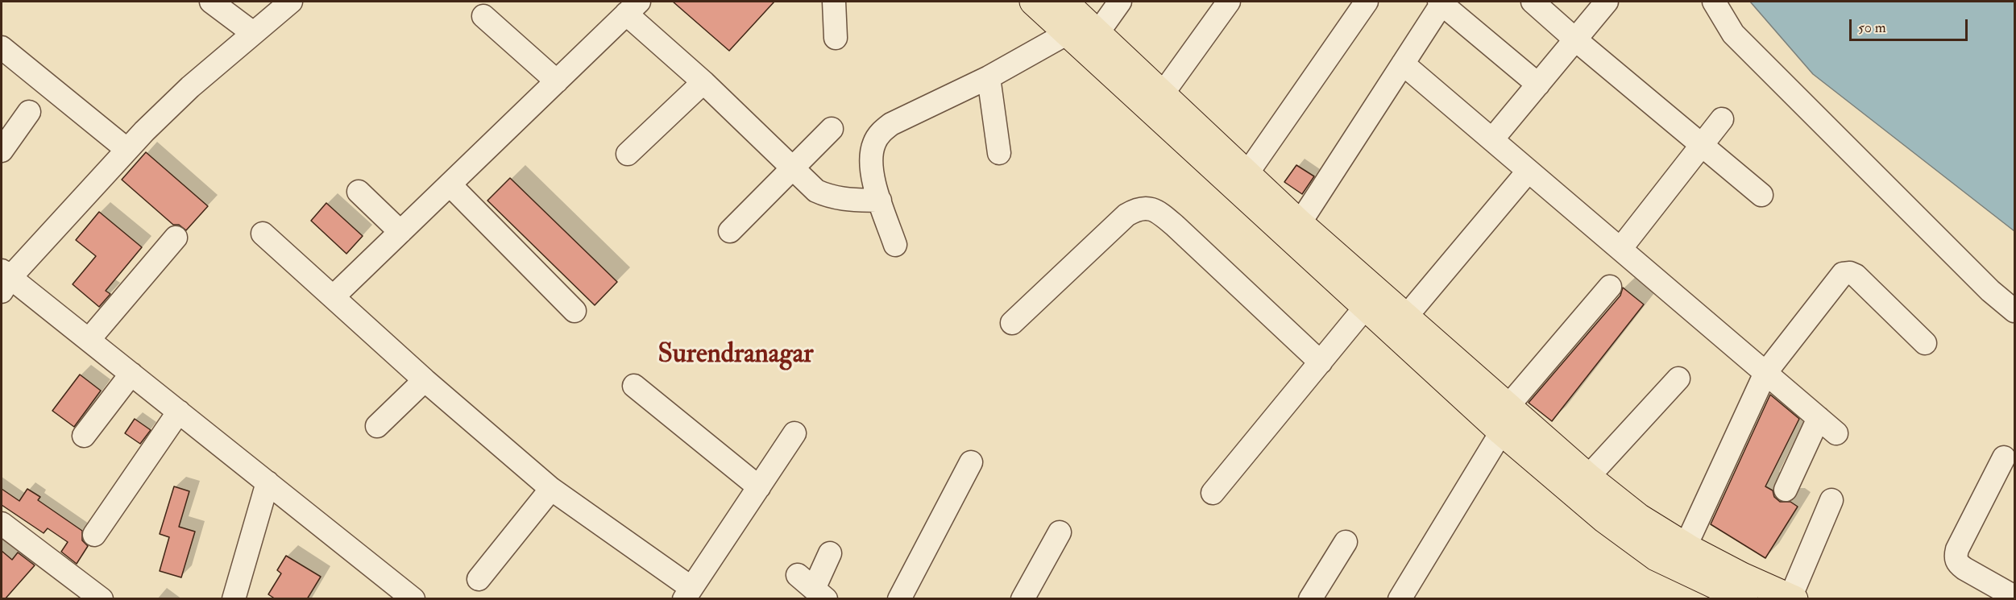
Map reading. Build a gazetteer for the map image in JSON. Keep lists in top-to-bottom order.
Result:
{
  "districts": ["Surendranagar"],
  "scale_bar": "50 m"
}
